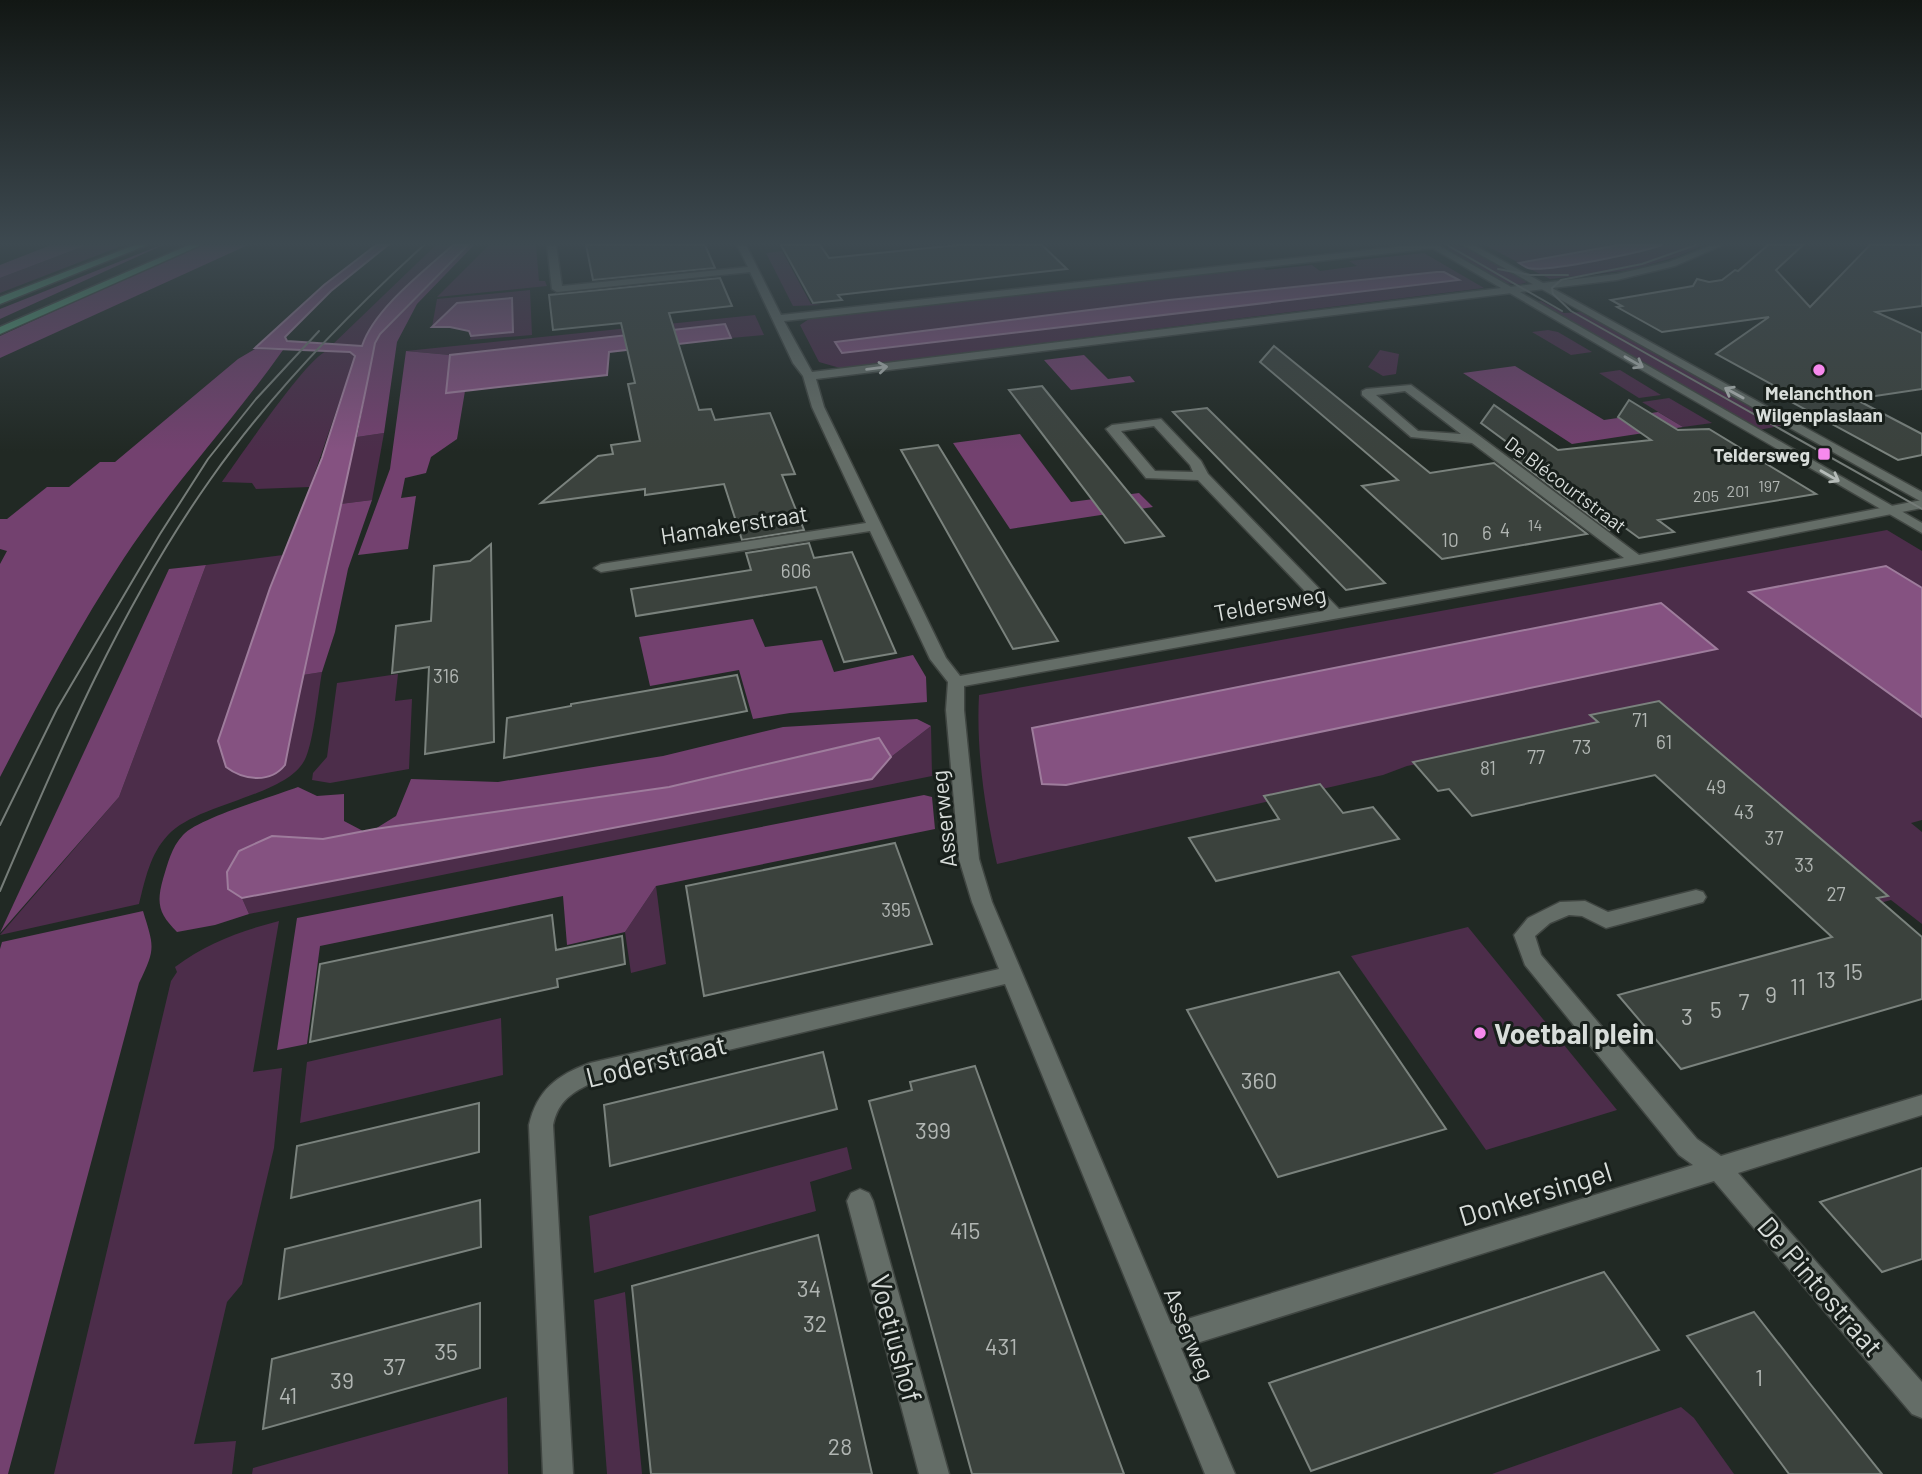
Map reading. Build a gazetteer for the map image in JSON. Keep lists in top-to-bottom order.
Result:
{
  "streets": {
    "street": [
      "De Blécourtstraat",
      "Hamakerstraat",
      "Teldersweg",
      "Asserweg",
      "Loderstraat",
      "Donkersingel",
      "De Pintostraat",
      "Voetiushof"
    ]
  },
  "crossings": [
    ["De Blécourtstraat", "Teldersweg"],
    ["Teldersweg", "Asserweg"],
    ["Asserweg", "Loderstraat"],
    ["Asserweg", "Donkersingel"],
    ["Donkersingel", "De Pintostraat"]
  ],
  "places": {
    "other": ["Melanchthon Wilgenplaslaan", "Voetbal plein"],
    "transit": ["Teldersweg"]
  },
  "house_numbers": [
    "197",
    "201",
    "205",
    "14",
    "4",
    "6",
    "10",
    "606",
    "316",
    "71",
    "61",
    "73",
    "77",
    "81",
    "49",
    "43",
    "37",
    "33",
    "27",
    "395",
    "15",
    "13",
    "11",
    "9",
    "7",
    "5",
    "3",
    "360",
    "399",
    "415",
    "34",
    "32",
    "431",
    "35",
    "37",
    "1",
    "39",
    "41",
    "28"
  ]
}
